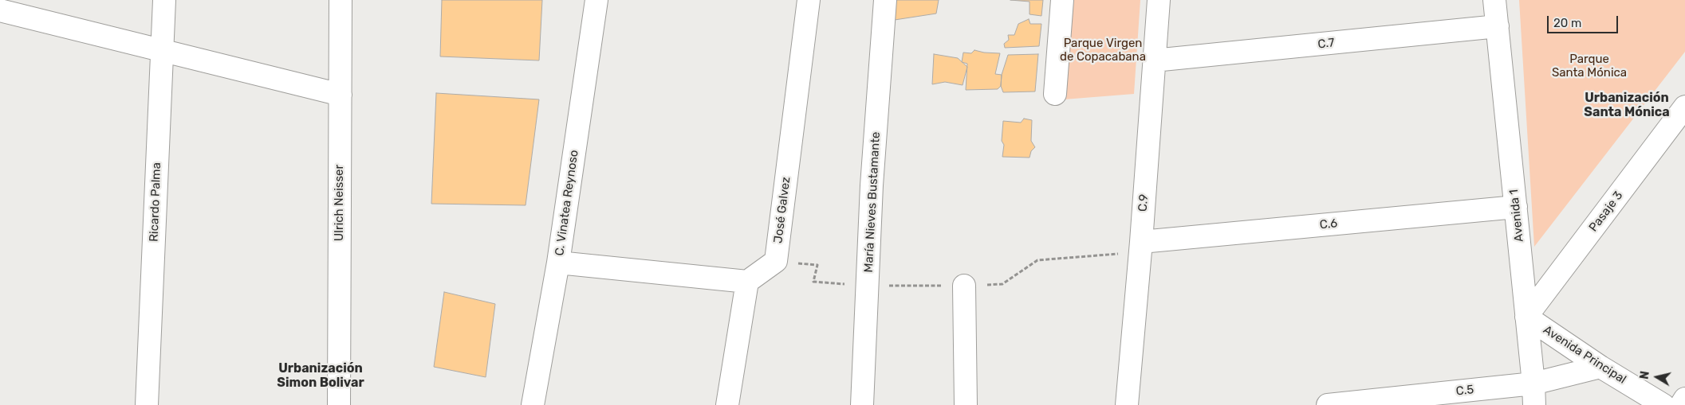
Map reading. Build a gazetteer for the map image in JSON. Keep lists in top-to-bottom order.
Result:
{
  "streets": {
    "street": [
      "C.7",
      "Ricardo Palma",
      "María Nieves Bustamante",
      "Ulrich Neisser",
      "C. Vinatea Reynoso",
      "C.9",
      "José Galvez",
      "Pasaje 3",
      "Avenida 1",
      "C.6",
      "Avenida Principal",
      "C.5"
    ]
  },
  "crossings": [
    ["C.7", "C.9"],
    ["C.7", "Avenida 1"],
    ["C.9", "C.6"],
    ["Pasaje 3", "Avenida 1"],
    ["Pasaje 3", "Avenida Principal"],
    ["Avenida 1", "C.6"],
    ["Avenida 1", "Avenida Principal"],
    ["Avenida 1", "C.5"],
    ["Avenida Principal", "C.5"]
  ],
  "districts": ["Urbanización Santa Mónica", "Urbanización Simon Bolivar"],
  "parks": ["Parque Virgen de Copacabana", "Parque Santa Mónica"],
  "scale_bar": "20 m",
  "north": "left"
}
